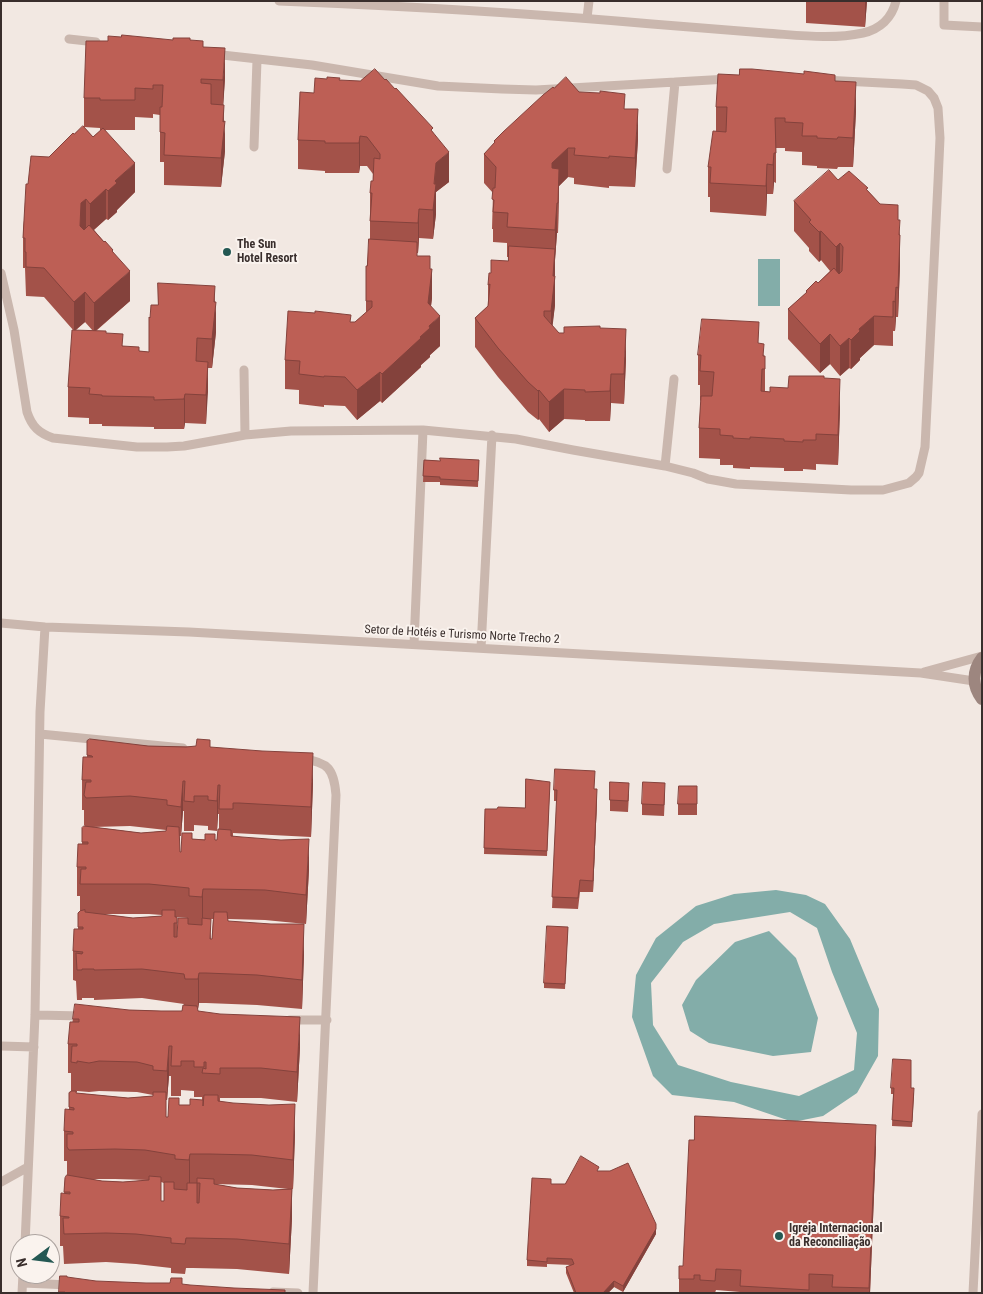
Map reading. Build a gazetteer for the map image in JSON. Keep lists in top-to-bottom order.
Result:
{
  "streets": {
    "lane": ["Setor de Hotéis e Turismo Norte Trecho 2"]
  },
  "places": ["The Sun Hotel Resort", "Igreja Internacional da Reconciliação"],
  "north": "left"
}
